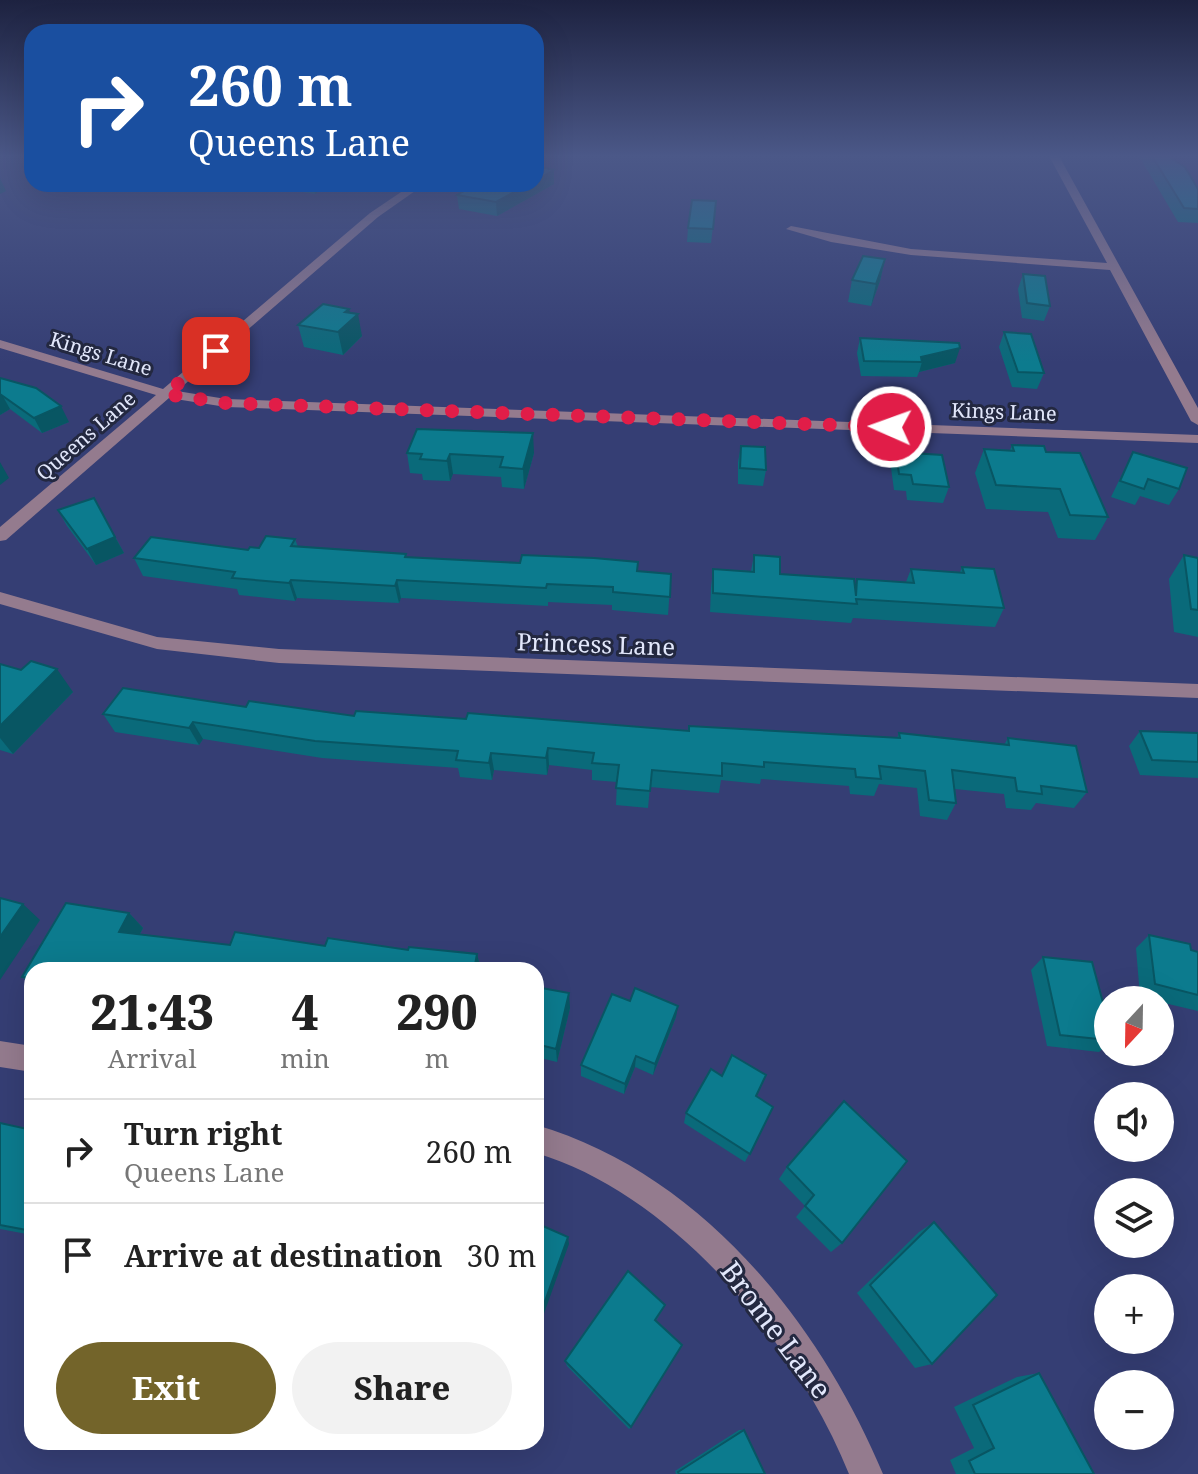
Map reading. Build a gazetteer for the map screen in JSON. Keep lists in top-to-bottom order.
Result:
{
  "streets": {
    "street": [
      "Kings Lane",
      "Queens Lane",
      "Princess Lane",
      "Brome Lane"
    ]
  },
  "crossings": [
    ["Kings Lane", "Queens Lane"]
  ],
  "north": "bottom",
  "page": {
    "turn": ["260 m", "Queens Lane"],
    "eta": [
      "21:43",
      "Arrival",
      "4",
      "min",
      "290",
      "m"
    ],
    "map_buttons": ["+", "−"],
    "list": [
      {
        "name": "Turn right",
        "note": "Queens Lane",
        "value": "260 m"
      },
      {
        "name": "Arrive at destination",
        "value": "30 m"
      }
    ],
    "buttons": ["Exit", "Share"]
  }
}
